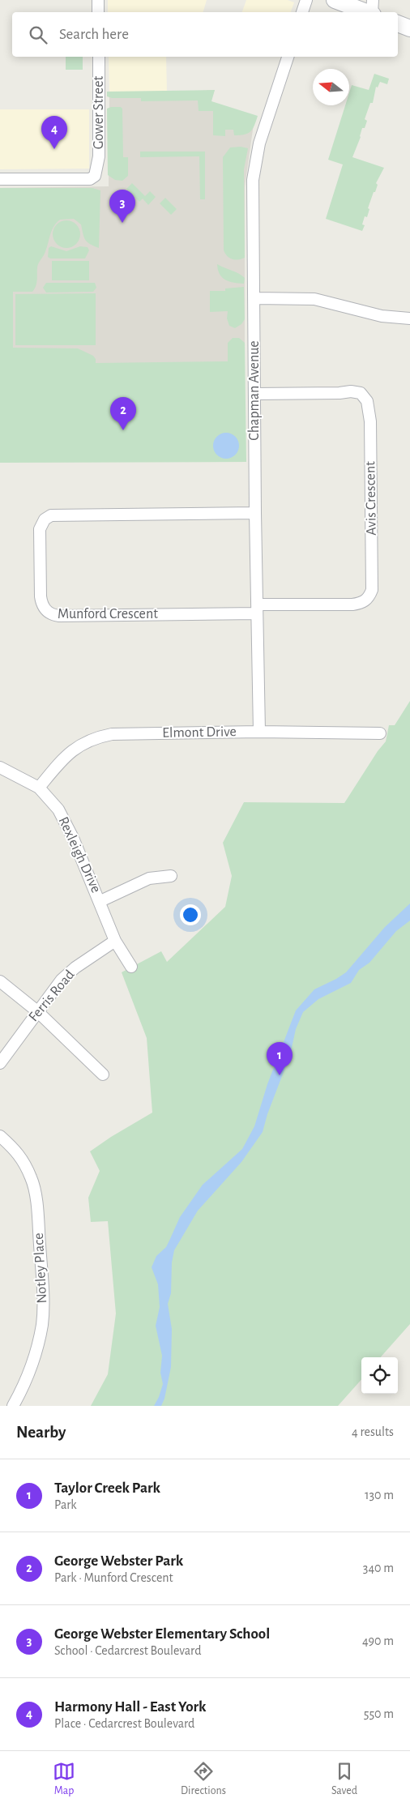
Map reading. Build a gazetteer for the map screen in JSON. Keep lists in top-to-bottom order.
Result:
{
  "streets": {
    "street": [
      "Gower Street",
      "Chapman Avenue",
      "Avis Crescent",
      "Munford Crescent",
      "Elmont Drive",
      "Rexleigh Drive",
      "Ferris Road",
      "Notley Place"
    ]
  },
  "crossings": [
    ["Chapman Avenue", "Avis Crescent"],
    ["Chapman Avenue", "Munford Crescent"],
    ["Chapman Avenue", "Elmont Drive"],
    ["Avis Crescent", "Munford Crescent"],
    ["Elmont Drive", "Rexleigh Drive"],
    ["Rexleigh Drive", "Ferris Road"]
  ],
  "north": "left",
  "page": {
    "search": "Search here",
    "pins": [
      "4",
      "3",
      "2",
      "1"
    ],
    "heading": ["Nearby", "4 results"],
    "list": [
      {
        "mark": "1",
        "name": "Taylor Creek Park",
        "note": "Park",
        "value": "130 m"
      },
      {
        "mark": "2",
        "name": "George Webster Park",
        "note": "Park · Munford Crescent",
        "value": "340 m"
      },
      {
        "mark": "3",
        "name": "George Webster Elementary School",
        "note": "School · Cedarcrest Boulevard",
        "value": "490 m"
      },
      {
        "mark": "4",
        "name": "Harmony Hall - East York",
        "note": "Place · Cedarcrest Boulevard",
        "value": "550 m"
      }
    ],
    "nav": ["Map", "Directions", "Saved"]
  }
}
